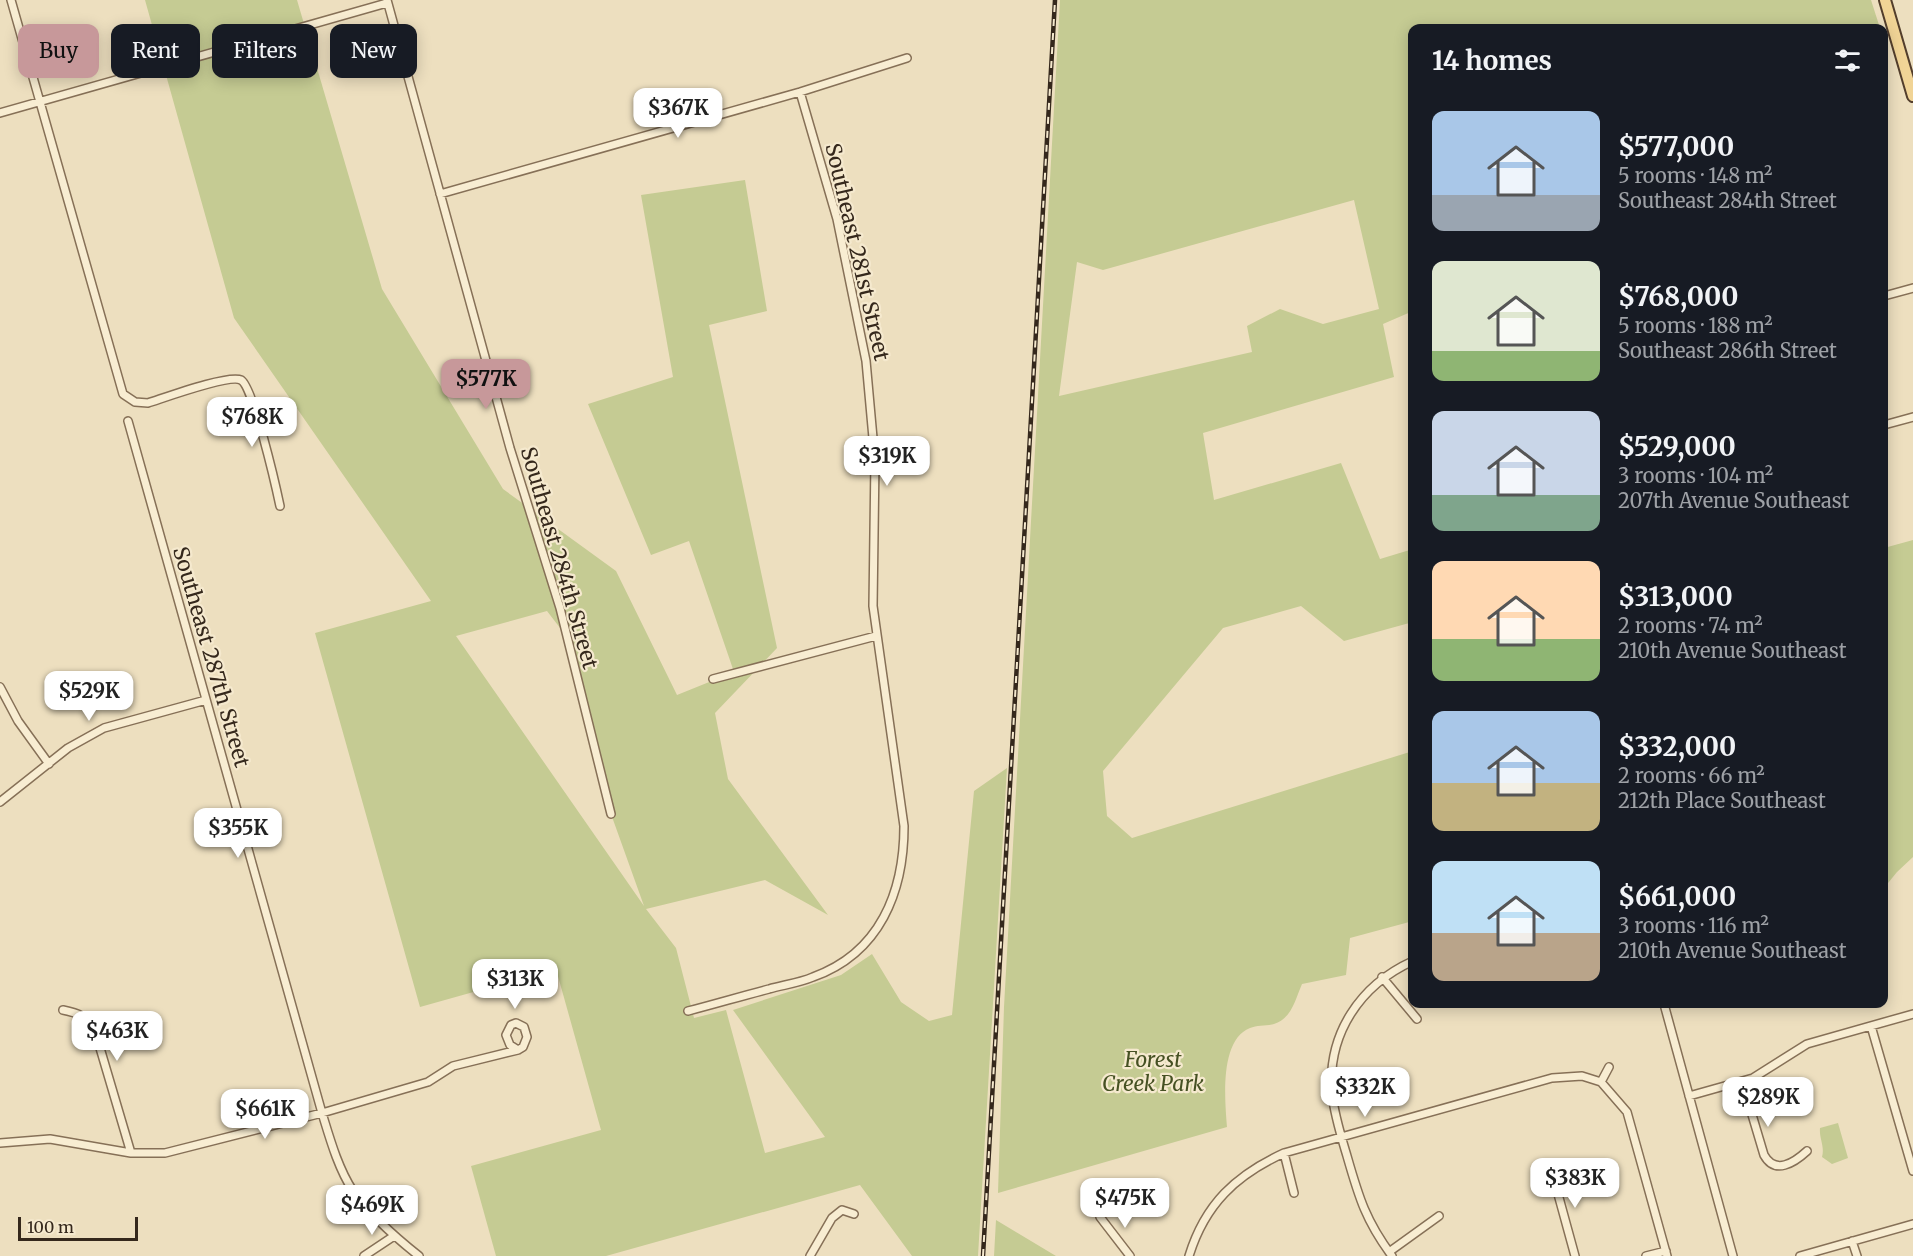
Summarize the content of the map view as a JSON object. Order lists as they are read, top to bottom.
{
  "streets": {
    "street": ["Southeast 281st Street", "Southeast 284th Street", "Southeast 287th Street"]
  },
  "parks": ["Forest Creek Park"],
  "scale_bar": "100 m",
  "page": {
    "chip": [
      "Buy",
      "Rent",
      "Filters",
      "New"
    ],
    "heading": "14 homes",
    "price": [
      "$367K",
      "$577K",
      "$768K",
      "$319K",
      "$529K",
      "$355K",
      "$313K",
      "$463K",
      "$332K",
      "$289K",
      "$661K",
      "$383K",
      "$475K",
      "$469K"
    ],
    "list": [
      {
        "name": "$577,000",
        "note": "5 rooms · 148 m² · Southeast 284th Street"
      },
      {
        "name": "$768,000",
        "note": "5 rooms · 188 m² · Southeast 286th Street"
      },
      {
        "name": "$529,000",
        "note": "3 rooms · 104 m² · 207th Avenue Southeast"
      },
      {
        "name": "$313,000",
        "note": "2 rooms · 74 m² · 210th Avenue Southeast"
      },
      {
        "name": "$332,000",
        "note": "2 rooms · 66 m² · 212th Place Southeast"
      },
      {
        "name": "$661,000",
        "note": "3 rooms · 116 m² · 210th Avenue Southeast"
      }
    ],
    "scale": "100 m"
  }
}
